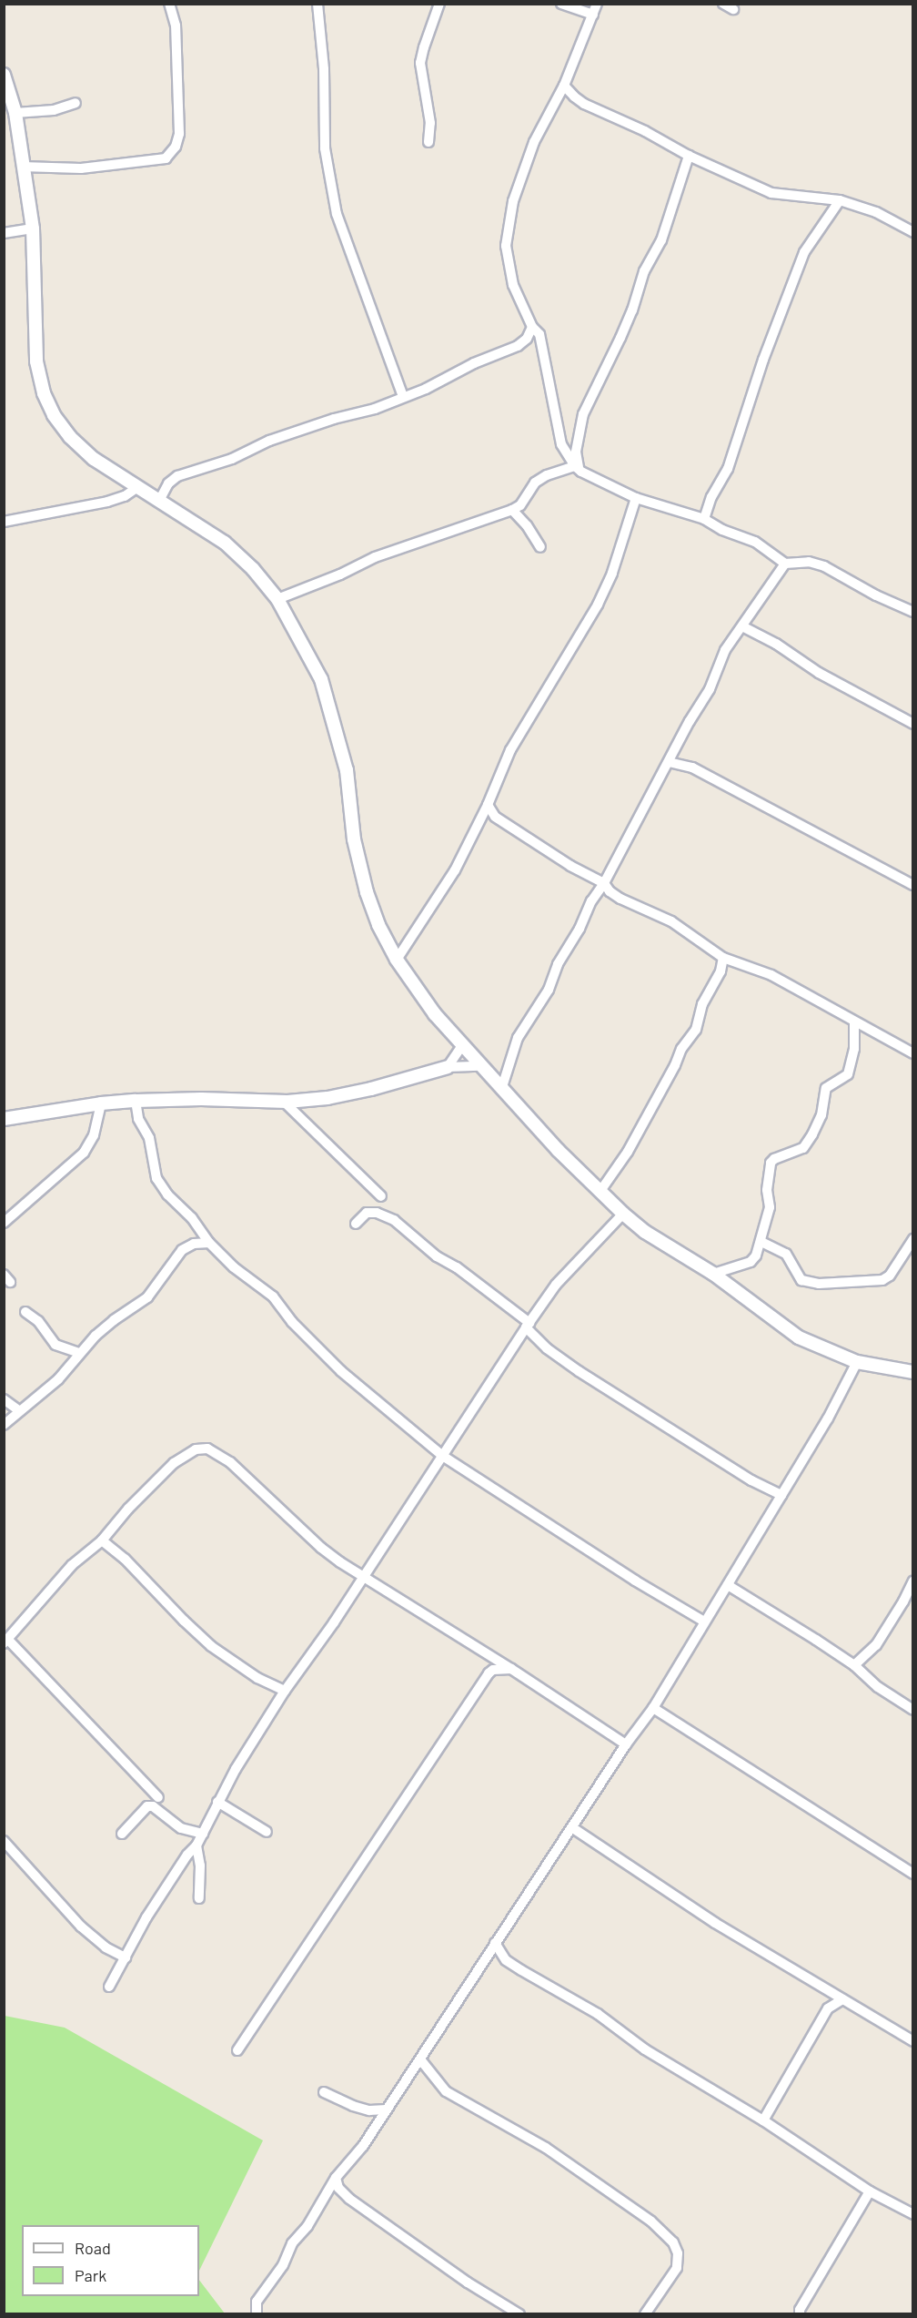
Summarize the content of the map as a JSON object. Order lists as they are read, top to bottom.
{
  "legend": ["Road", "Park"]
}
